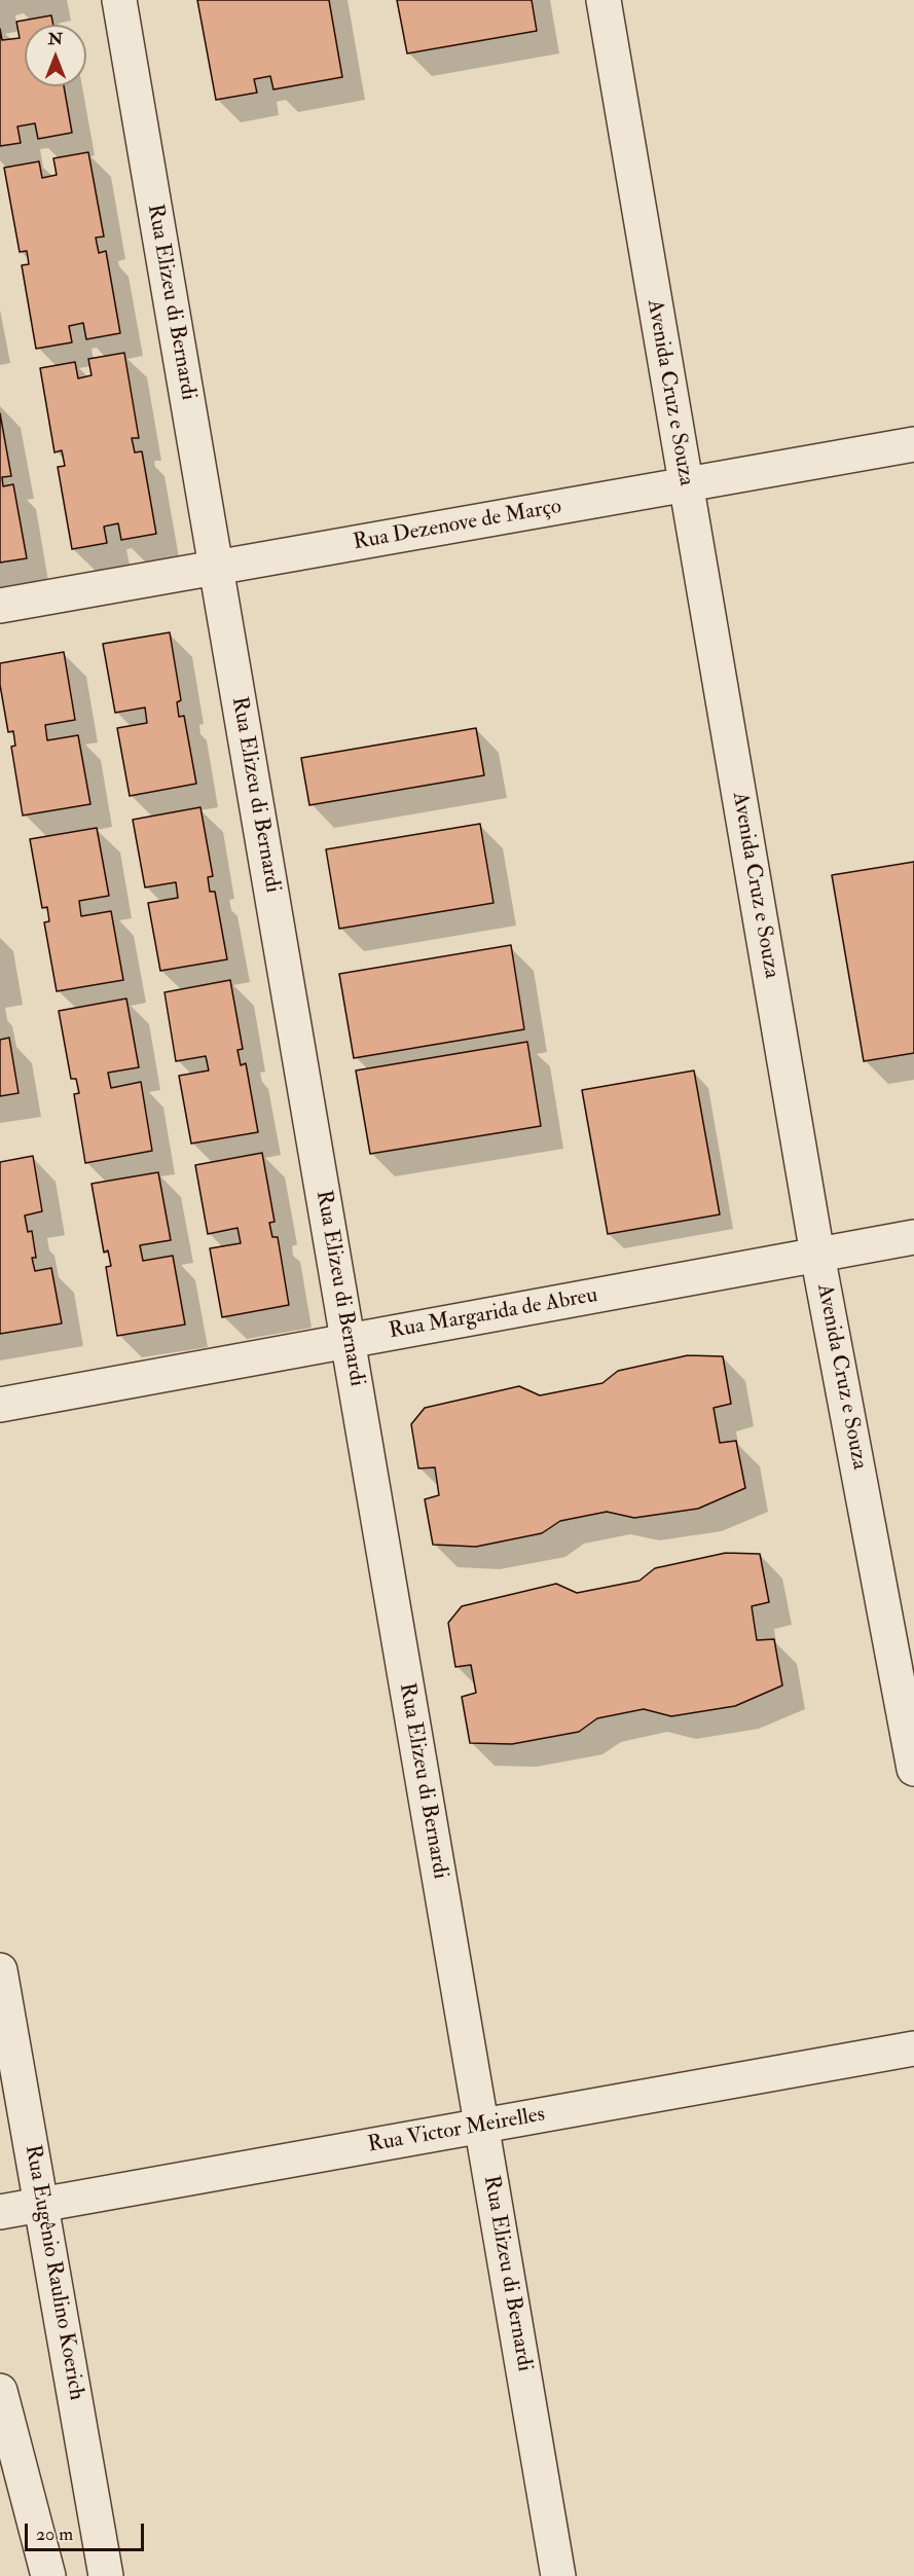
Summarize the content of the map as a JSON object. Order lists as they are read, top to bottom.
{
  "streets": {
    "street": [
      "Rua Elizeu di Bernardi",
      "Avenida Cruz e Souza",
      "Rua Dezenove de Março",
      "Rua Margarida de Abreu",
      "Rua Victor Meirelles",
      "Rua Eugênio Raulino Koerich"
    ]
  },
  "crossings": [
    ["Rua Elizeu di Bernardi", "Rua Dezenove de Março"],
    ["Rua Elizeu di Bernardi", "Rua Margarida de Abreu"],
    ["Rua Elizeu di Bernardi", "Rua Victor Meirelles"],
    ["Avenida Cruz e Souza", "Rua Dezenove de Março"],
    ["Avenida Cruz e Souza", "Rua Margarida de Abreu"],
    ["Rua Victor Meirelles", "Rua Eugênio Raulino Koerich"]
  ],
  "scale_bar": "20 m",
  "north": "top"
}
